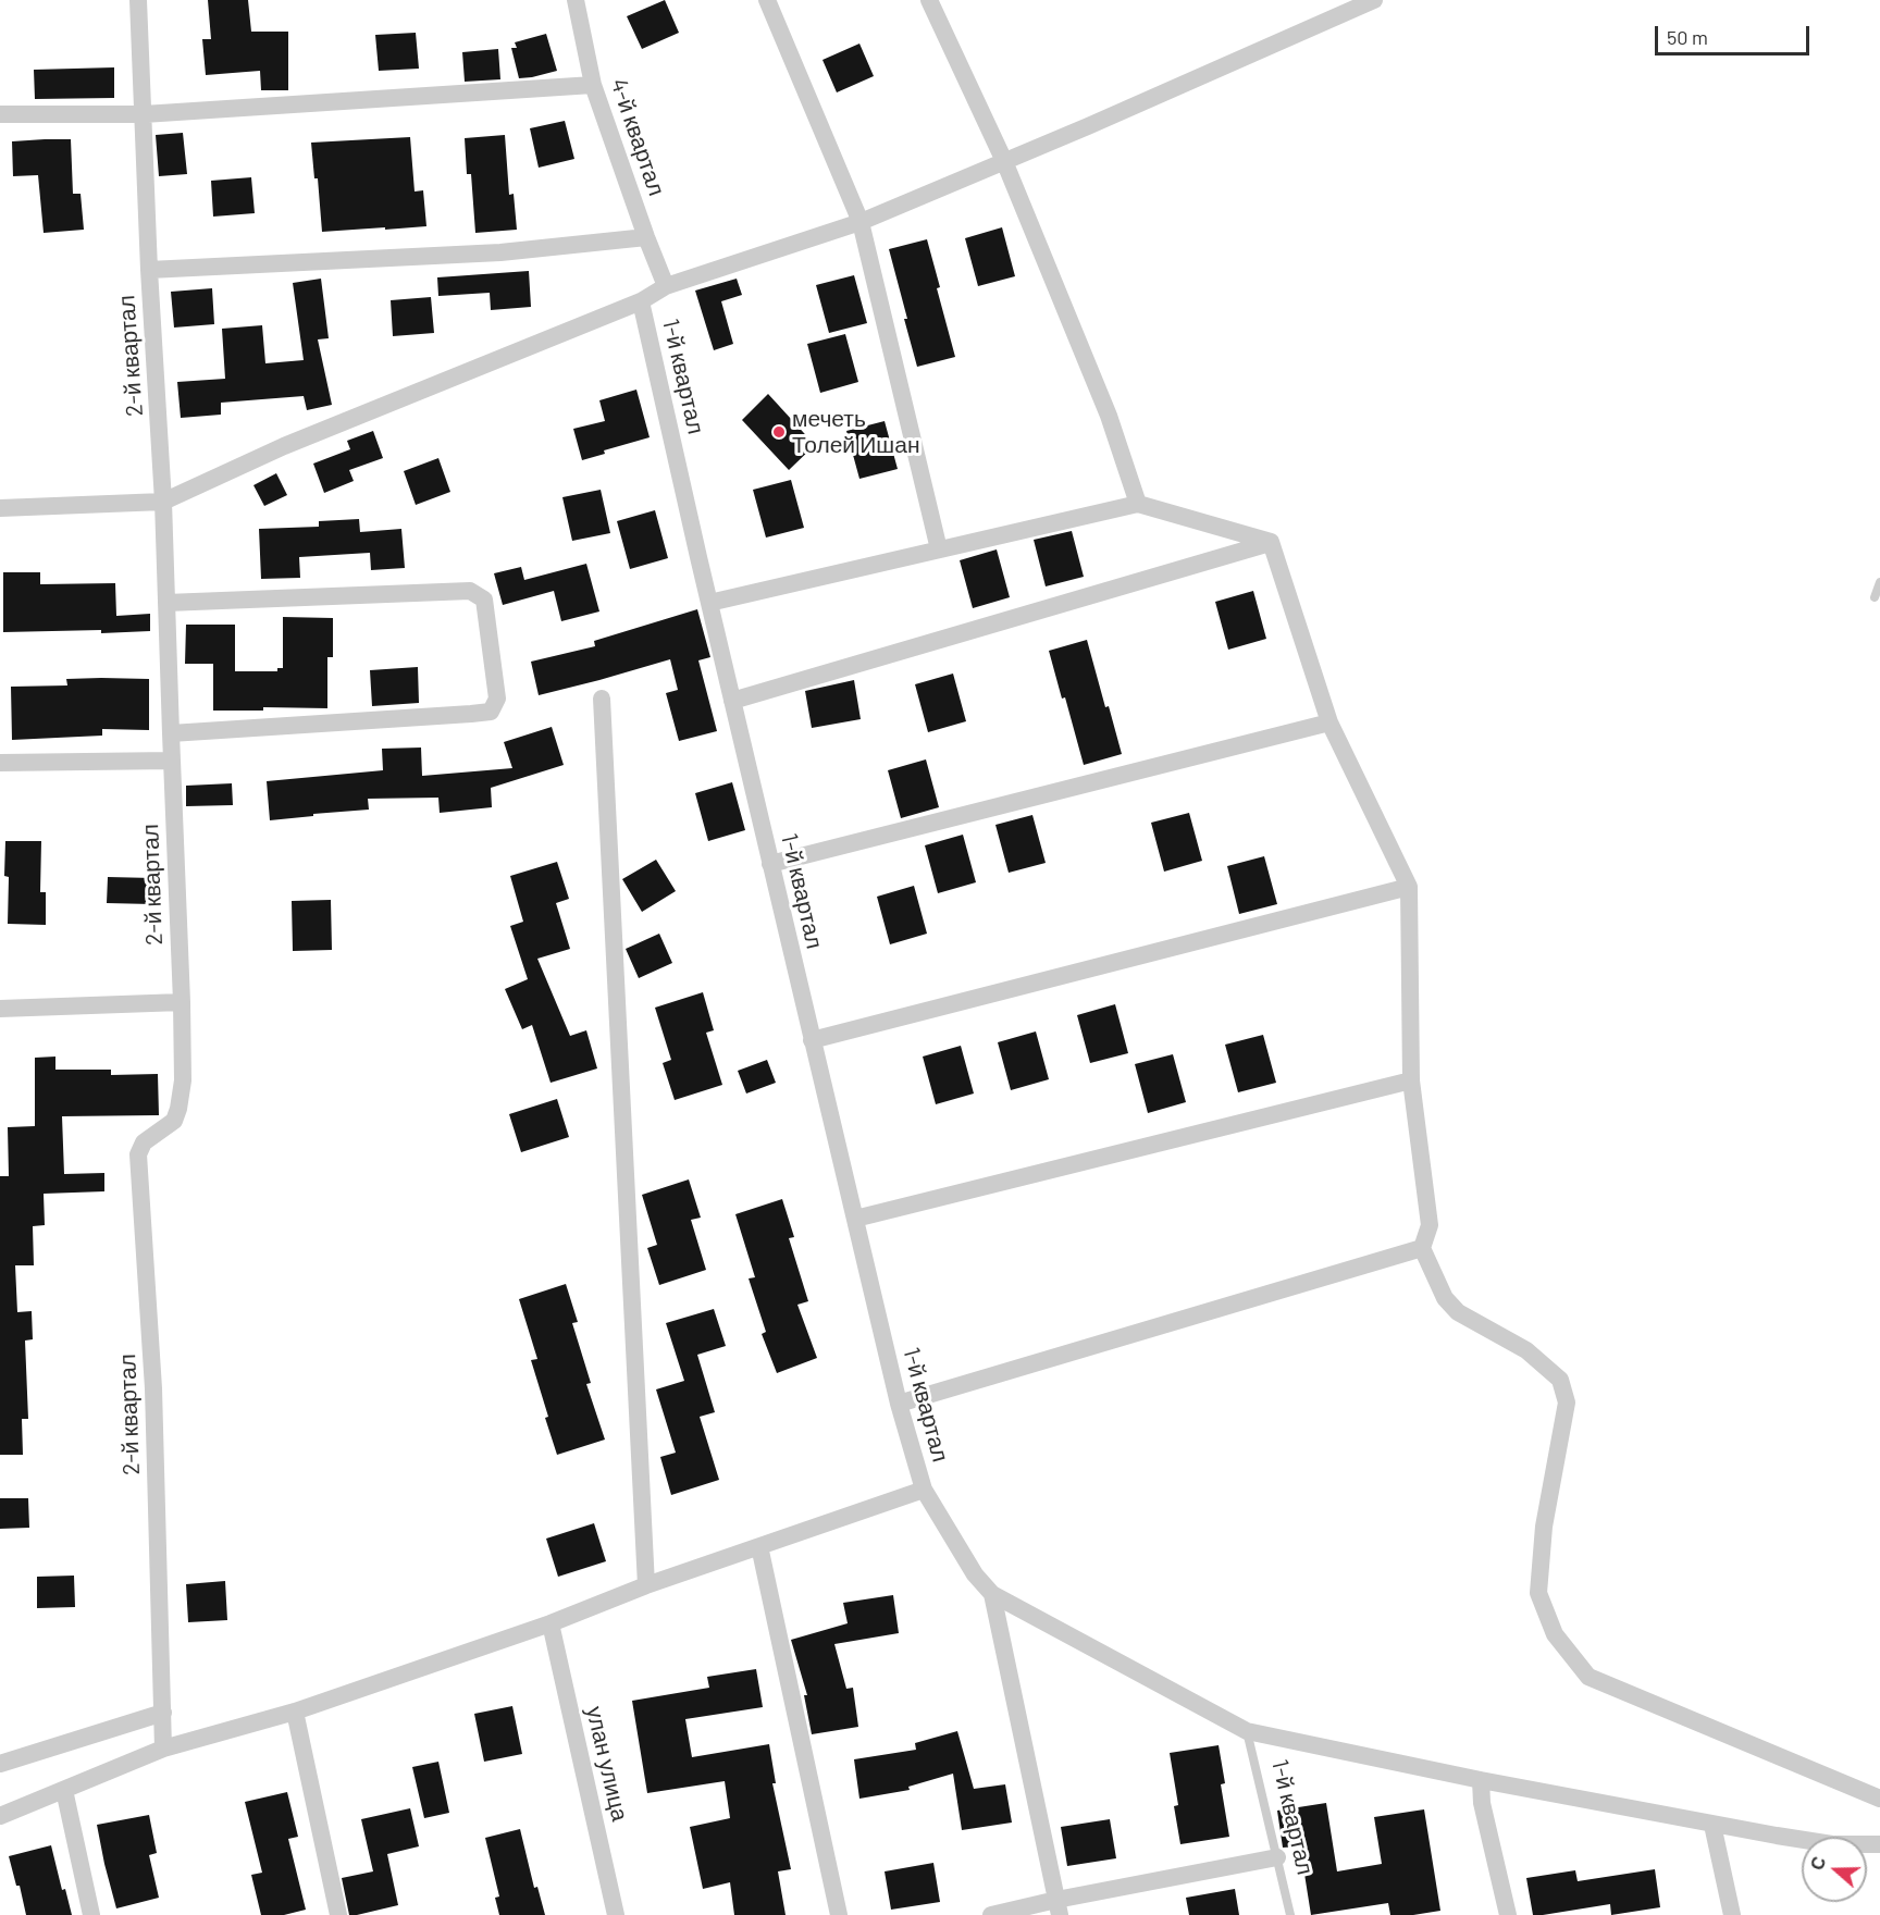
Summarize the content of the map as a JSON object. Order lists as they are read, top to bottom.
{
  "streets": {
    "street": [
      "4-й квартал",
      "2-й квартал",
      "1-й квартал",
      "улан улица"
    ]
  },
  "places": ["мечеть Толей Ишан"],
  "scale_bar": "50 m",
  "north": "left"
}
